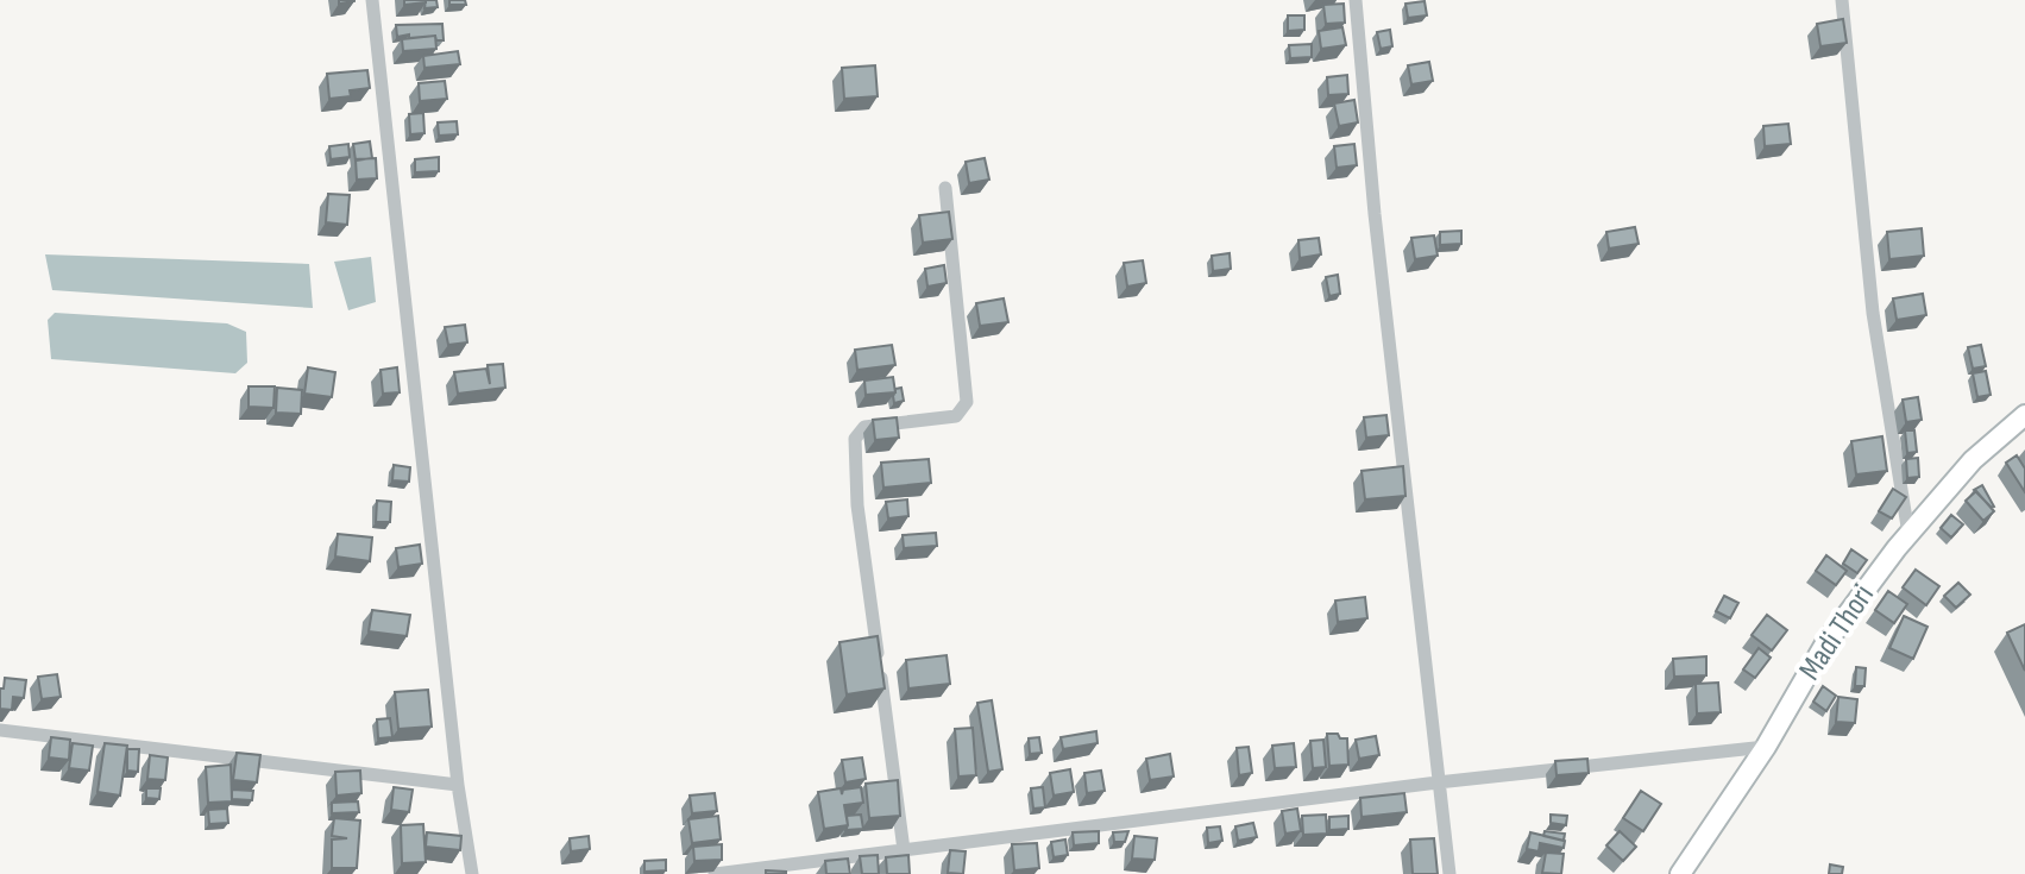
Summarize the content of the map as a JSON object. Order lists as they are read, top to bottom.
{
  "streets": {
    "main road": ["Madi Thori"]
  }
}
